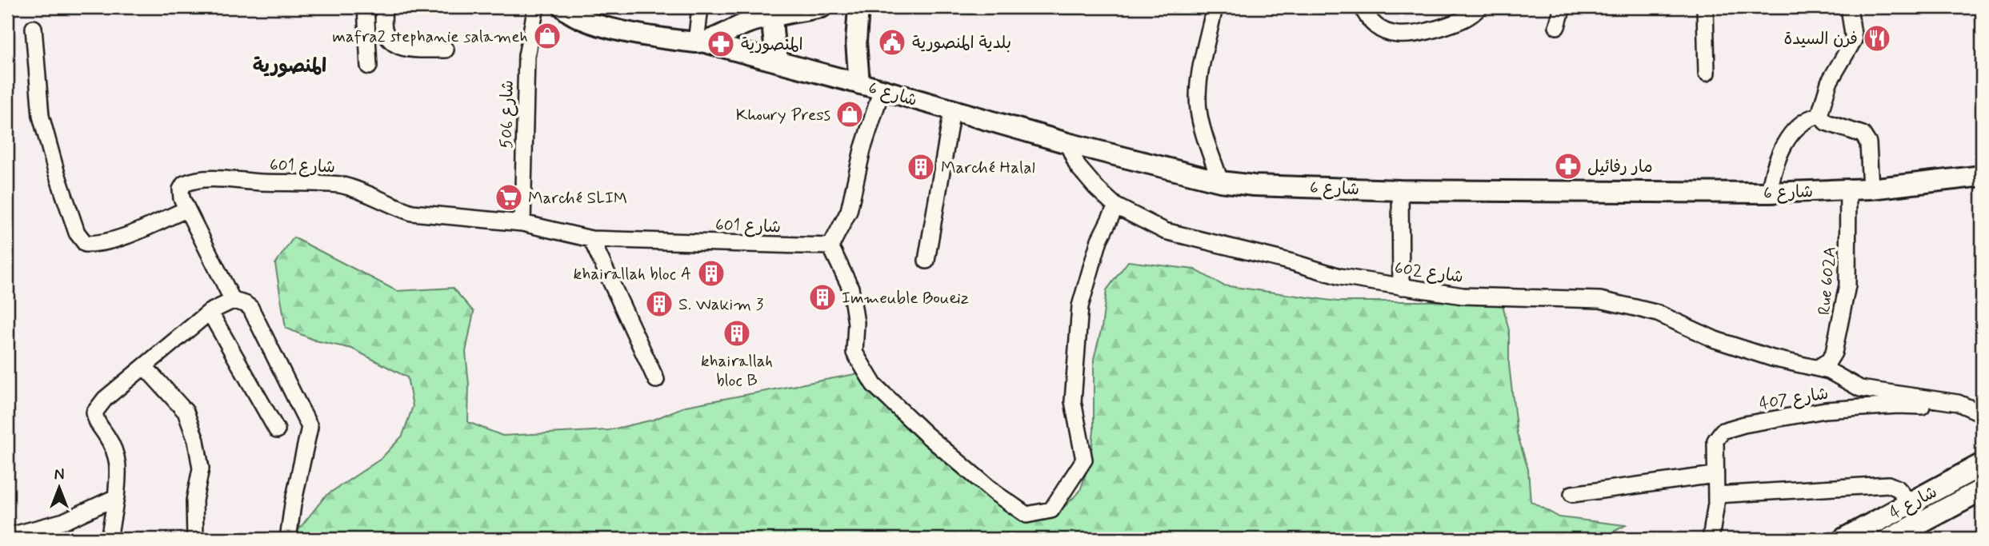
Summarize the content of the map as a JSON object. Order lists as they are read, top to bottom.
{
  "streets": {
    "main road": ["شارع 4"],
    "street": [
      "شارع 6",
      "شارع 506",
      "شارع 601",
      "شارع 602",
      "Rue 602A",
      "شارع 407"
    ]
  },
  "crossings": [
    ["شارع 6", "شارع 602"],
    ["شارع 6", "Rue 602A"],
    ["شارع 506", "شارع 601"],
    ["شارع 602", "Rue 602A"],
    ["شارع 602", "شارع 407"]
  ],
  "districts": ["المنصورية"],
  "places": {
    "shop": ["mafra2 stephanie salameh", "Khoury Press"],
    "restaurant": ["فرن السيدة"],
    "public building": ["بلدية المنصورية"],
    "pharmacy": ["المنصورية", "مار رفائيل"],
    "building": [
      "Marché Halal",
      "khairallah bloc A",
      "Immeuble Boueiz",
      "S. Wakim 3",
      "khairallah bloc B"
    ],
    "supermarket": ["Marché SLIM"]
  },
  "north": "top"
}
